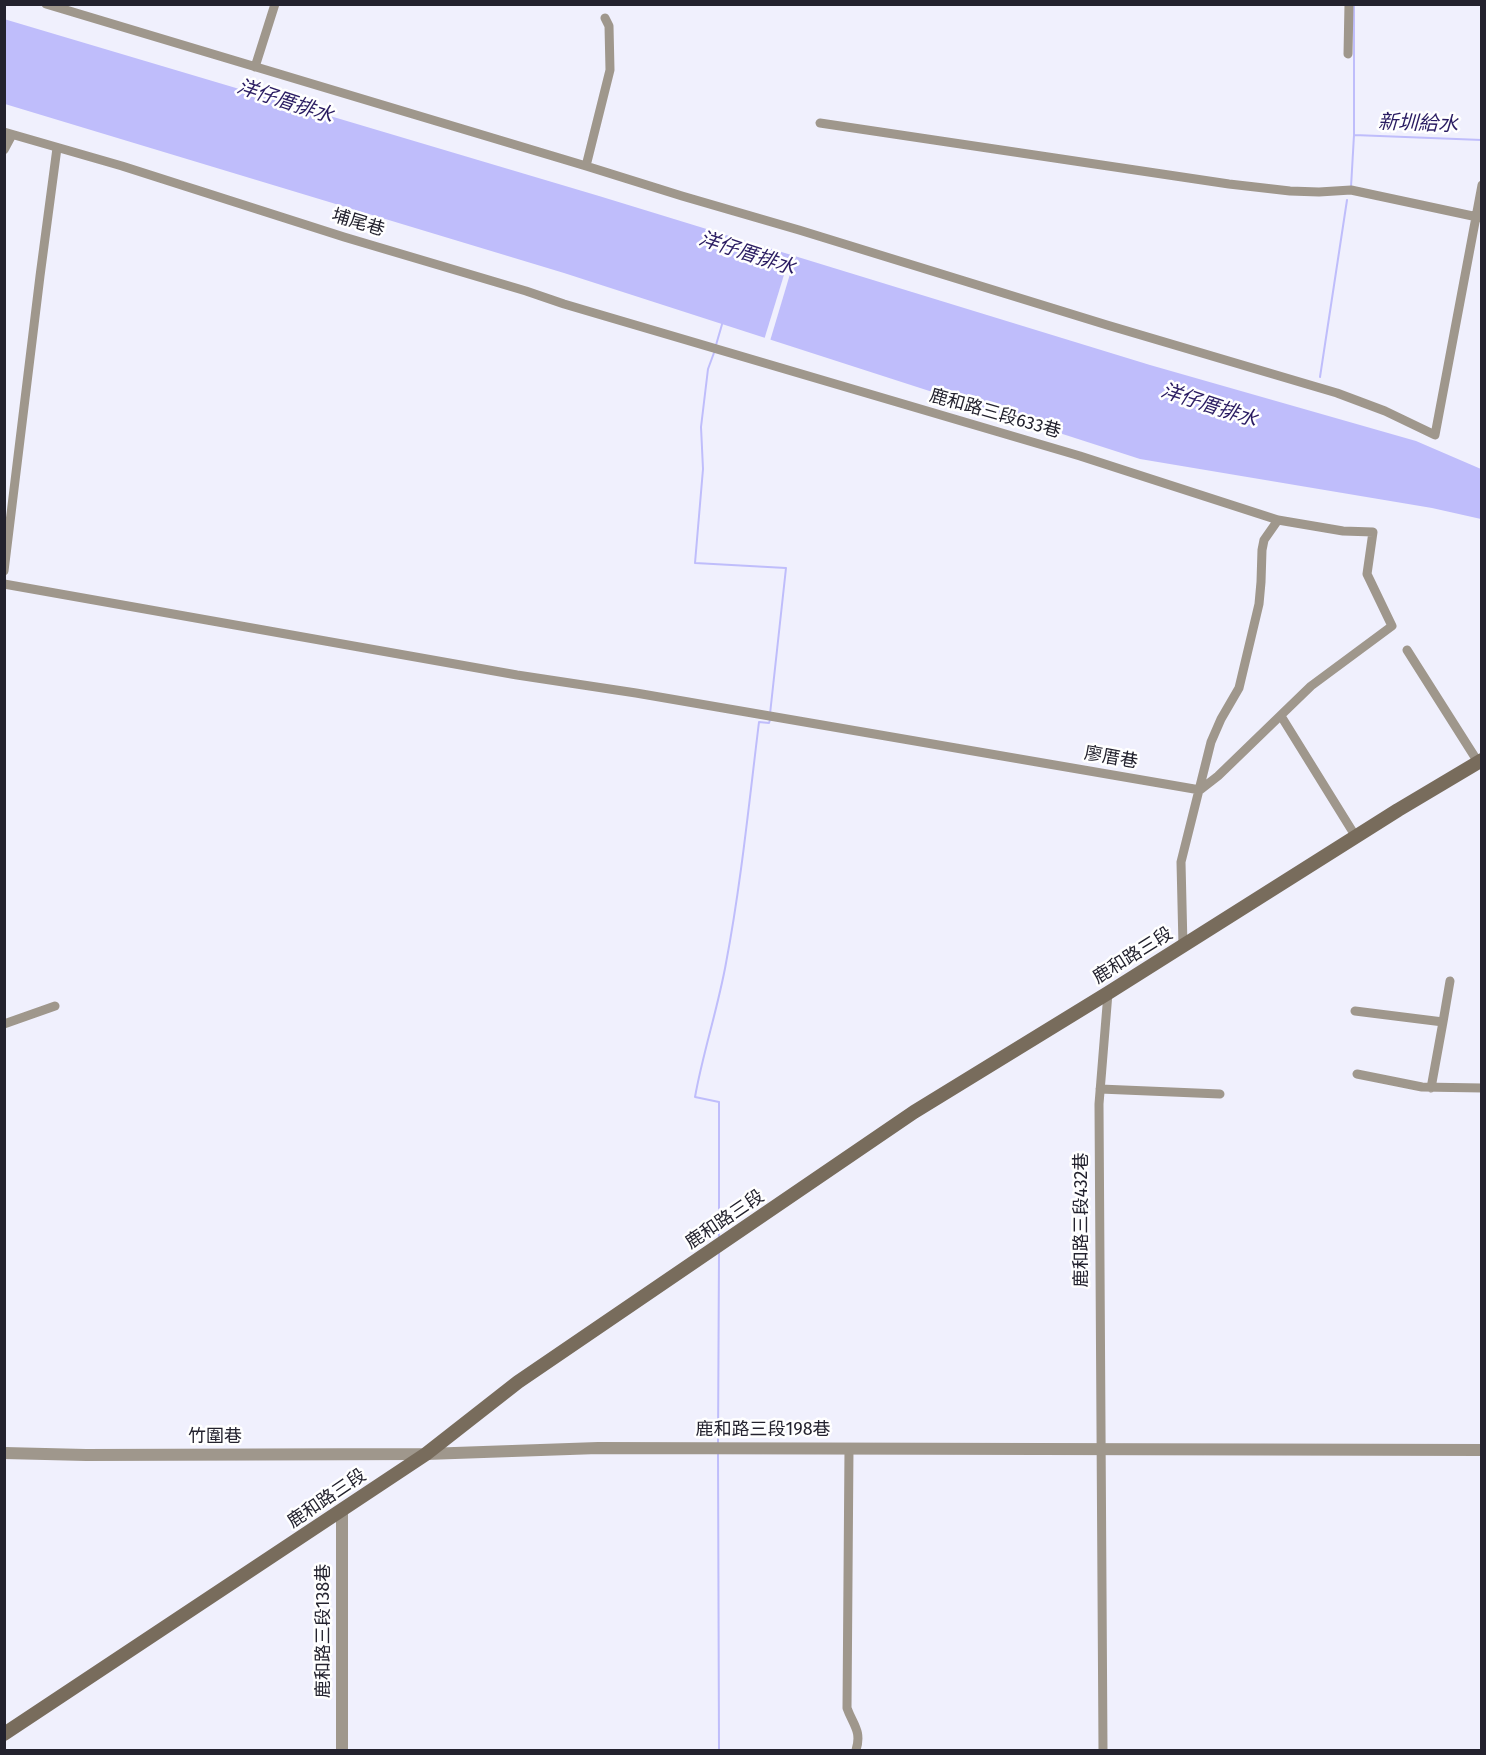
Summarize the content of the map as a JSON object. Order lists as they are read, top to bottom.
{
  "streets": {
    "main road": ["鹿和路三段"],
    "street": [
      "埔尾巷",
      "鹿和路三段633巷",
      "廖厝巷",
      "鹿和路三段432巷",
      "鹿和路三段198巷",
      "竹圍巷",
      "鹿和路三段138巷"
    ]
  },
  "crossings": [
    ["埔尾巷", "鹿和路三段633巷"],
    ["鹿和路三段", "鹿和路三段432巷"],
    ["鹿和路三段", "鹿和路三段198巷"],
    ["鹿和路三段", "竹圍巷"],
    ["鹿和路三段", "鹿和路三段138巷"],
    ["鹿和路三段432巷", "鹿和路三段198巷"],
    ["鹿和路三段198巷", "竹圍巷"]
  ],
  "water": ["洋仔厝排水", "新圳給水"]
}
